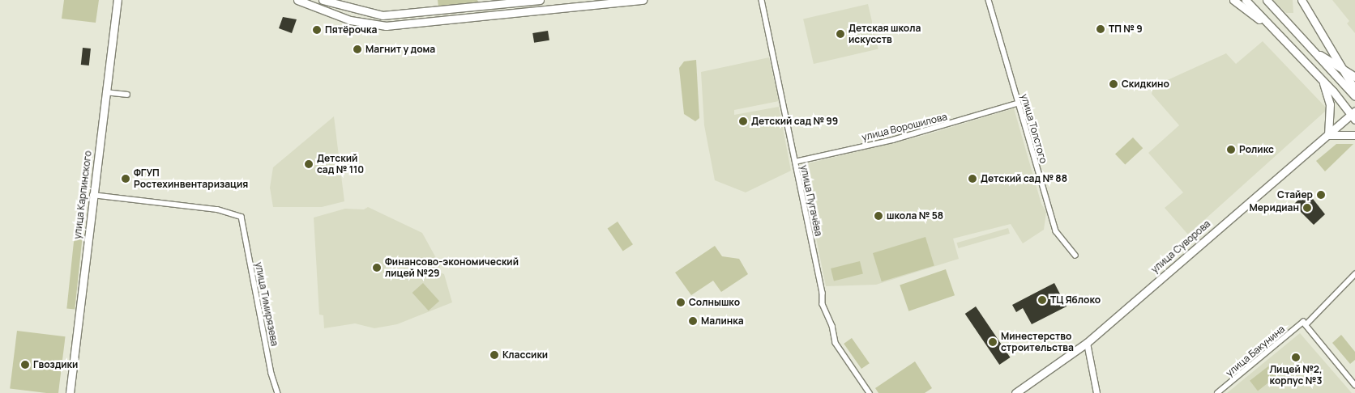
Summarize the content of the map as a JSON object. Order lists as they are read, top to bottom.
{
  "streets": {
    "main road": ["улица Карпинского", "улица Суворова"],
    "street": [
      "улица Ворошилова",
      "улица Толстого",
      "улица Пугачёва",
      "улица Тимирязева",
      "улица Бакунина"
    ]
  },
  "crossings": [
    ["улица Ворошилова", "улица Толстого"],
    ["улица Ворошилова", "улица Пугачёва"],
    ["улица Карпинского", "улица Тимирязева"]
  ],
  "places": [
    "ТП № 9",
    "Пятёрочка",
    "Детская школа искусств",
    "Магнит у дома",
    "Скидкино",
    "Детский сад № 99",
    "Роликс",
    "Детский сад № 110",
    "ФГУП Ростехинвентаризация",
    "Детский сад № 88",
    "Стайер",
    "Меридиан",
    "школа № 58",
    "Финансово-экономический лицей №29",
    "ТЦ Яблоко",
    "Солнышко",
    "Малинка",
    "Минестерство строительства",
    "Классики",
    "Лицей №2, корпус №3",
    "Гвоздики"
  ]
}
